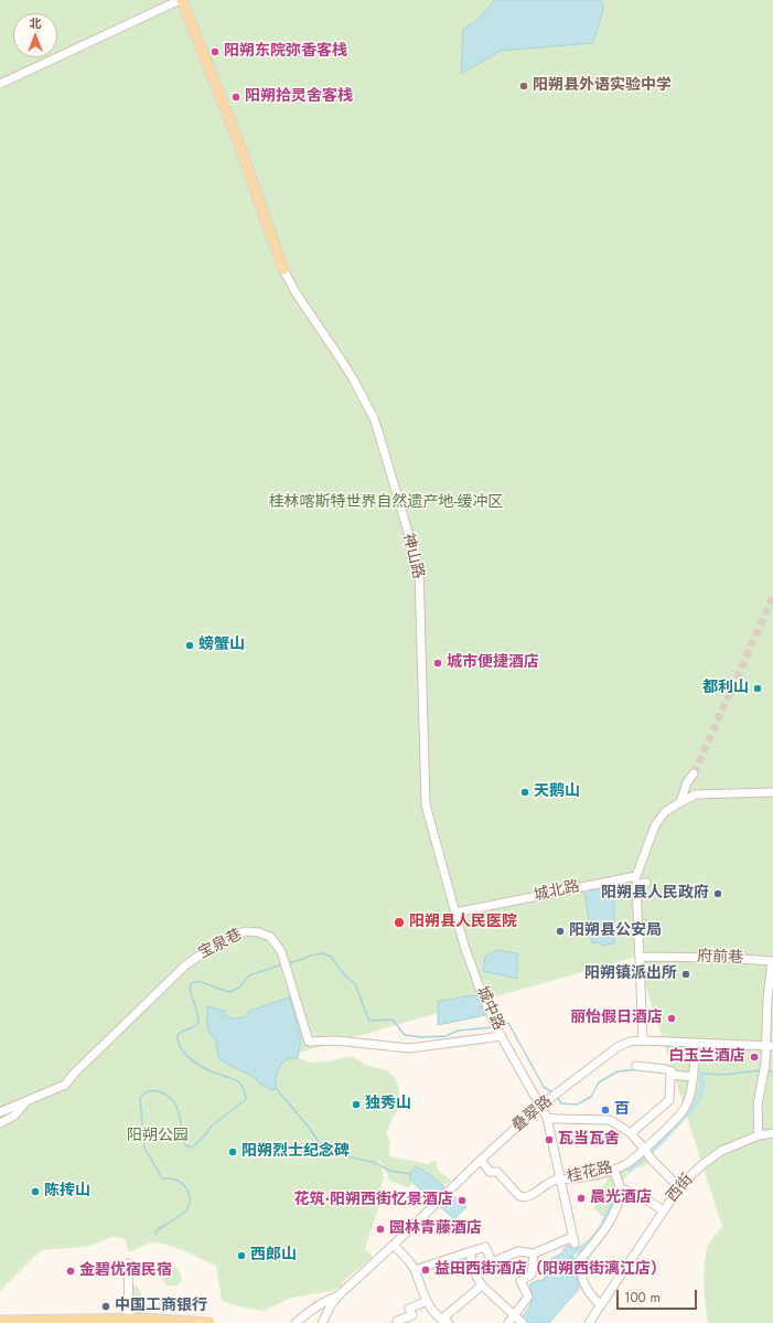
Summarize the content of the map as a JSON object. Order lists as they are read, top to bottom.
{
  "streets": {
    "street": [
      "神山路",
      "城北路",
      "宝泉巷",
      "府前巷",
      "城中路",
      "叠翠路",
      "桂花路",
      "西街"
    ]
  },
  "crossings": [
    ["神山路", "城中路"],
    ["城北路", "城中路"],
    ["宝泉巷", "城中路"],
    ["城中路", "叠翠路"],
    ["城中路", "桂花路"],
    ["叠翠路", "桂花路"],
    ["桂花路", "西街"]
  ],
  "parks": ["桂林喀斯特世界自然遗产地-缓冲区", "阳朔公园"],
  "places": [
    "阳朔东院弥香客栈",
    "阳朔县外语实验中学",
    "阳朔拾灵舍客栈",
    "螃蟹山",
    "城市便捷酒店",
    "都利山",
    "天鹅山",
    "阳朔县人民政府",
    "阳朔县人民医院",
    "阳朔县公安局",
    "阳朔镇派出所",
    "丽怡假日酒店",
    "白玉兰酒店",
    "独秀山",
    "百",
    "瓦当瓦舍",
    "阳朔烈士纪念碑",
    "陈抟山",
    "晨光酒店",
    "花筑·阳朔西街忆景酒店",
    "园林青藤酒店",
    "西郎山",
    "益田西街酒店（阳朔西街漓江店）",
    "金碧优宿民宿",
    "中国工商银行"
  ],
  "scale_bar": "100 m",
  "north": "top"
}
